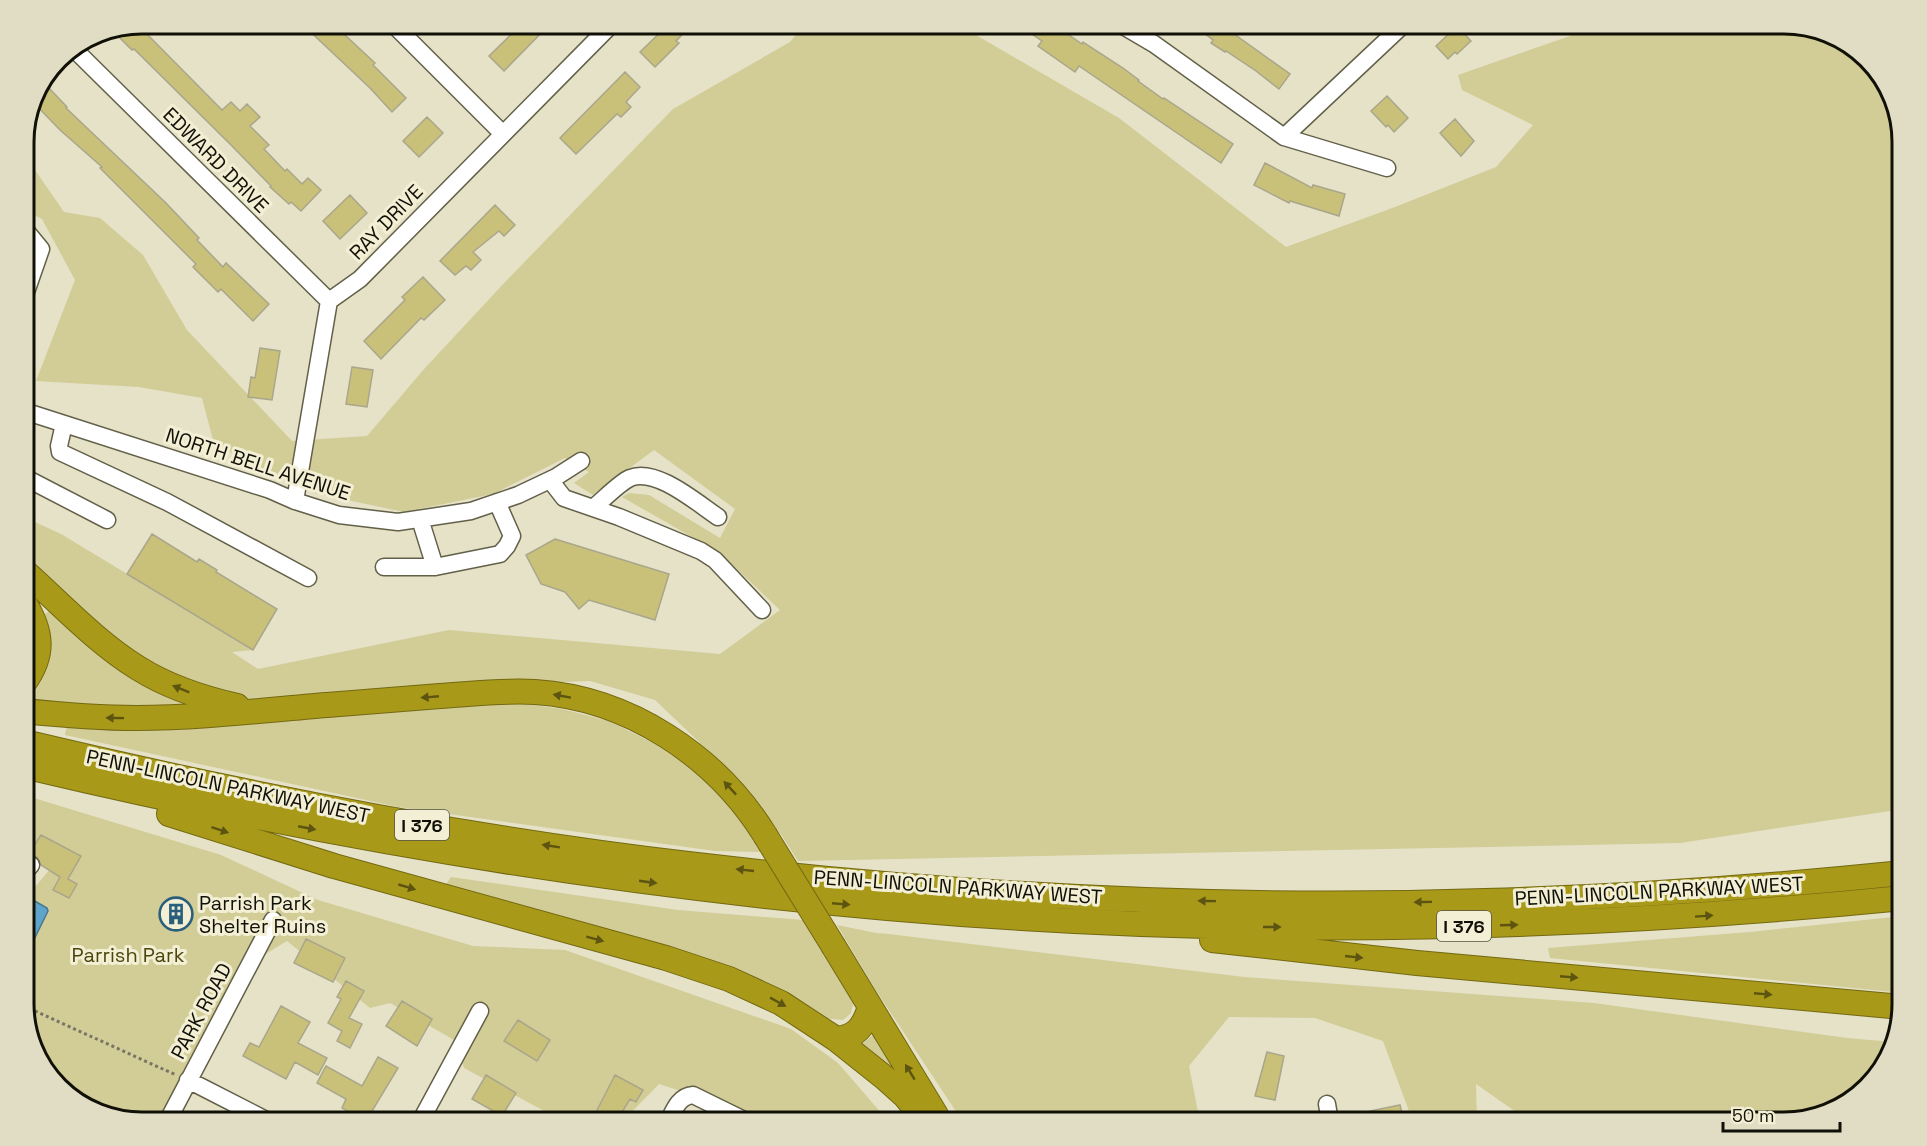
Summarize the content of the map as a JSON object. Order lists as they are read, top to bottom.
{
  "streets": {
    "highway": ["PENN-LINCOLN PARKWAY WEST", "I 376"],
    "street": [
      "EDWARD DRIVE",
      "RAY DRIVE",
      "NORTH BELL AVENUE",
      "PARK ROAD"
    ]
  },
  "crossings": [
    ["EDWARD DRIVE", "RAY DRIVE"]
  ],
  "parks": ["Parrish Park"],
  "places": {
    "building": ["Parrish Park Shelter Ruins"]
  },
  "scale_bar": "50 m"
}
